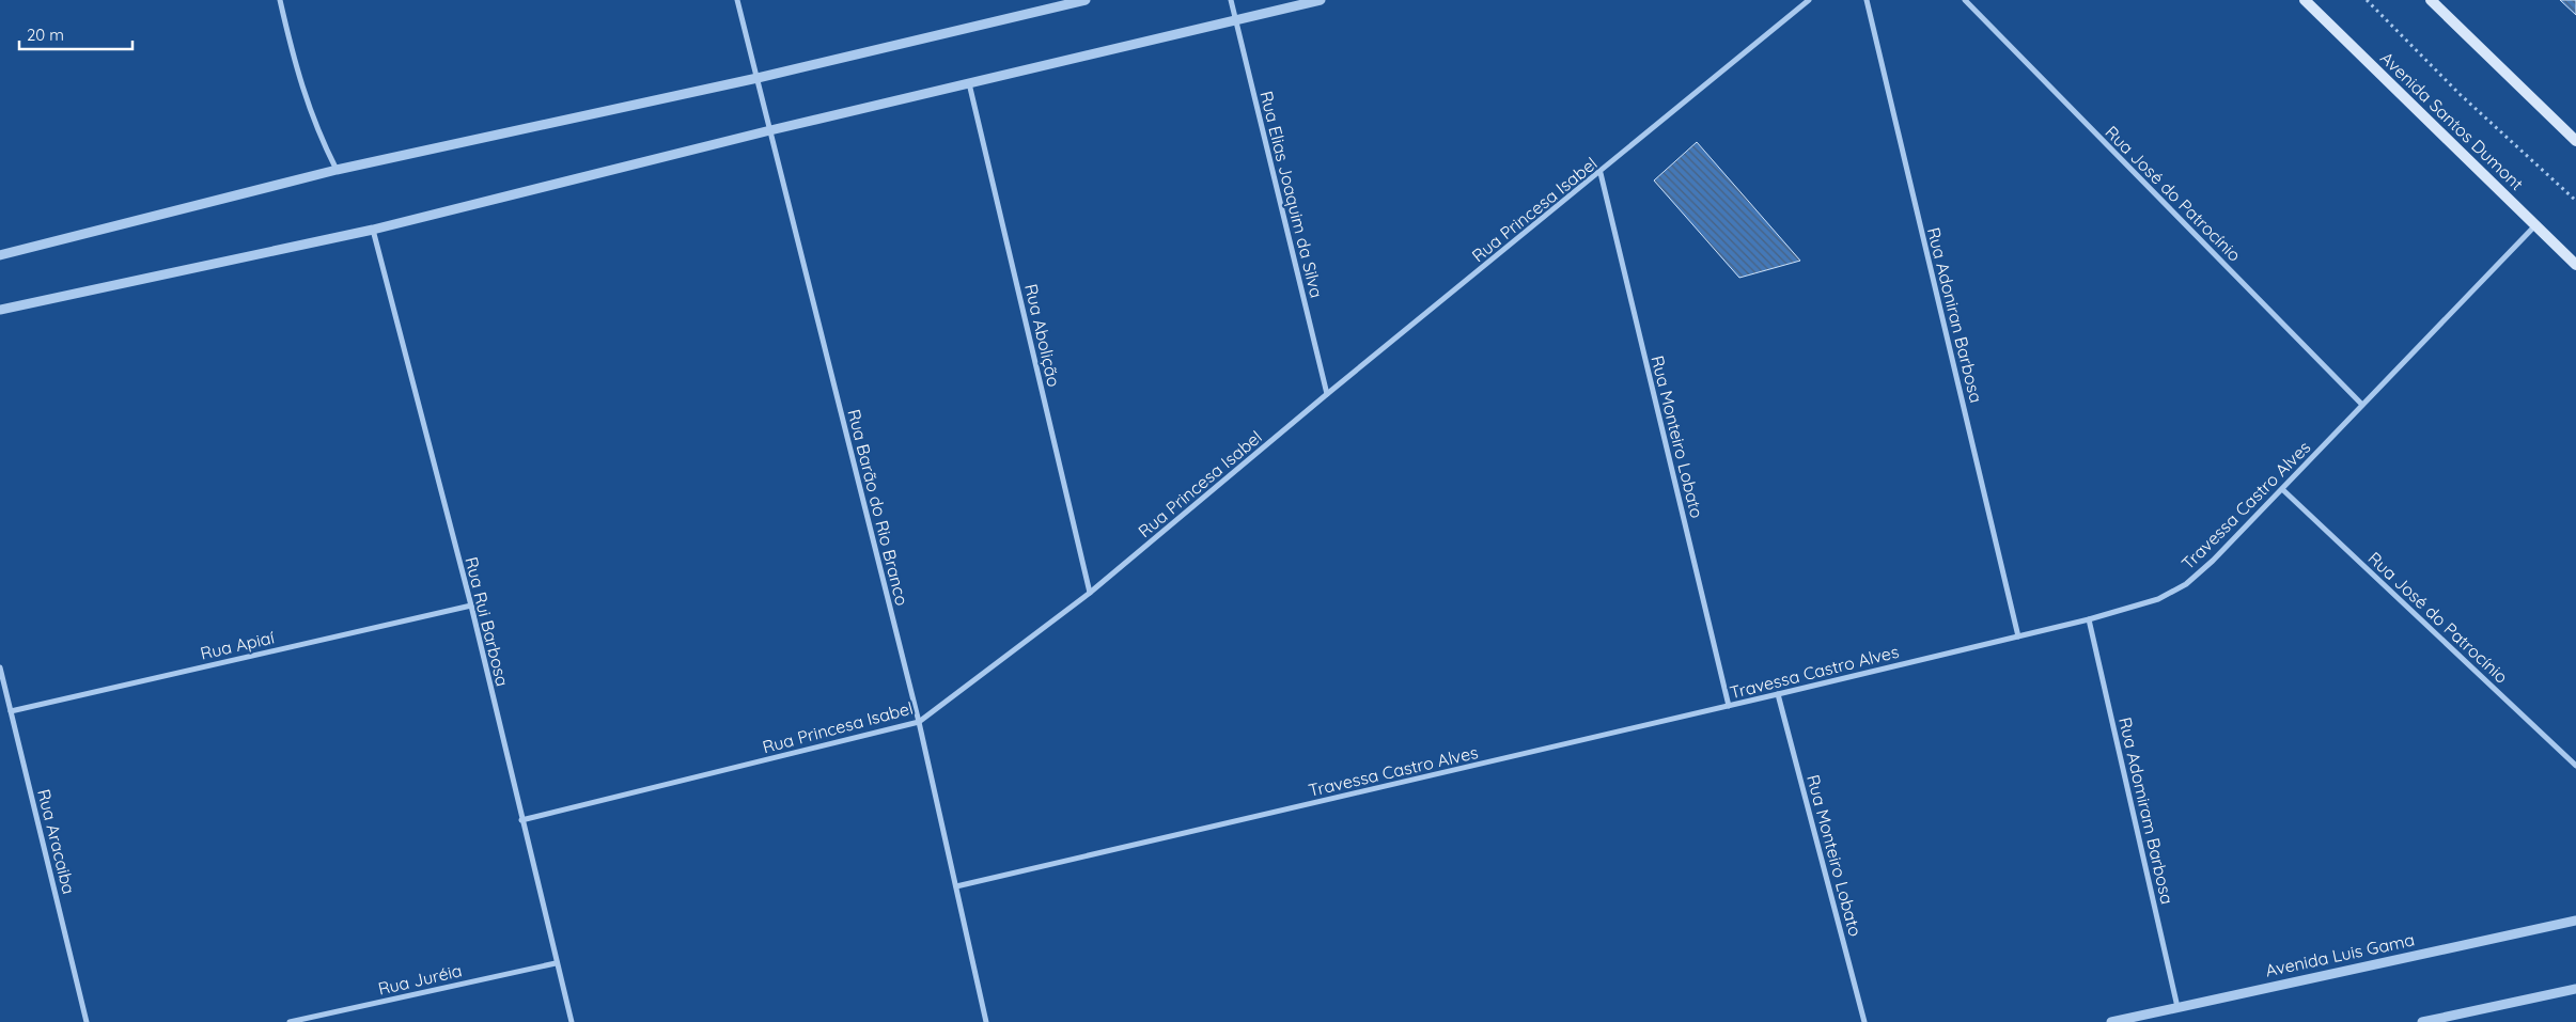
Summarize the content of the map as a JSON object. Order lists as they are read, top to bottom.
{
  "streets": {
    "main road": ["Avenida Santos Dumont"],
    "street": [
      "Rua José do Patrocínio",
      "Rua Elias Joaquim da Silva",
      "Rua Princesa Isabel",
      "Rua Adoniran Barbosa",
      "Rua Abolição",
      "Rua Monteiro Lobato",
      "Travessa Castro Alves",
      "Rua Barão do Rio Branco",
      "Rua Rui Barbosa",
      "Rua Apiaí",
      "Rua Adomiram Barbosa",
      "Rua Aracaiba",
      "Avenida Luis Gama",
      "Rua Juréia"
    ]
  },
  "crossings": [
    ["Avenida Santos Dumont", "Travessa Castro Alves"],
    ["Rua José do Patrocínio", "Travessa Castro Alves"],
    ["Rua Elias Joaquim da Silva", "Rua Princesa Isabel"],
    ["Rua Princesa Isabel", "Rua Abolição"],
    ["Rua Princesa Isabel", "Rua Monteiro Lobato"],
    ["Rua Princesa Isabel", "Rua Barão do Rio Branco"],
    ["Rua Princesa Isabel", "Rua Rui Barbosa"],
    ["Rua Adoniran Barbosa", "Travessa Castro Alves"],
    ["Rua Monteiro Lobato", "Travessa Castro Alves"],
    ["Travessa Castro Alves", "Rua Barão do Rio Branco"],
    ["Travessa Castro Alves", "Rua Adomiram Barbosa"],
    ["Rua Rui Barbosa", "Rua Apiaí"],
    ["Rua Rui Barbosa", "Rua Juréia"],
    ["Rua Apiaí", "Rua Aracaiba"],
    ["Rua Adomiram Barbosa", "Avenida Luis Gama"]
  ],
  "scale_bar": "20 m"
}
